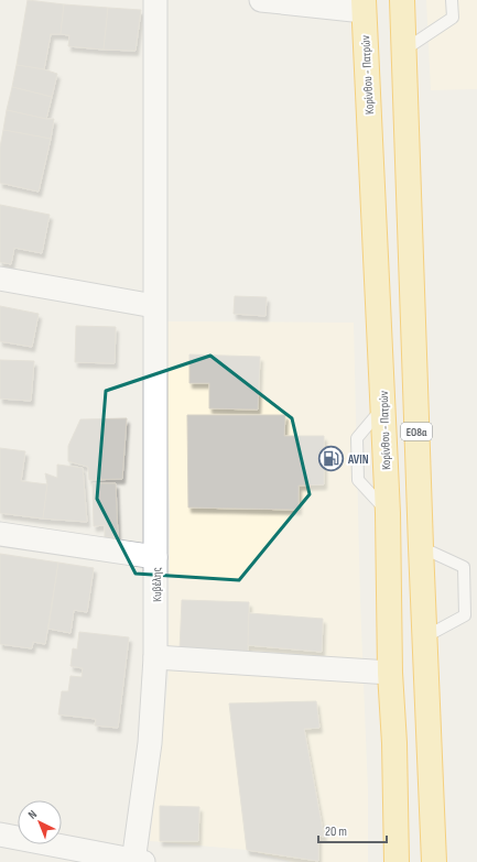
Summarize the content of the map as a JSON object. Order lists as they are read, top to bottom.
{
  "streets": {
    "highway": ["Κορίνθου - Πατρών", "ΕΟ8α"],
    "street": ["Κυβέλης"]
  },
  "places": {
    "fuel station": ["AVIN"]
  },
  "scale_bar": "20 m",
  "north": "top left"
}
